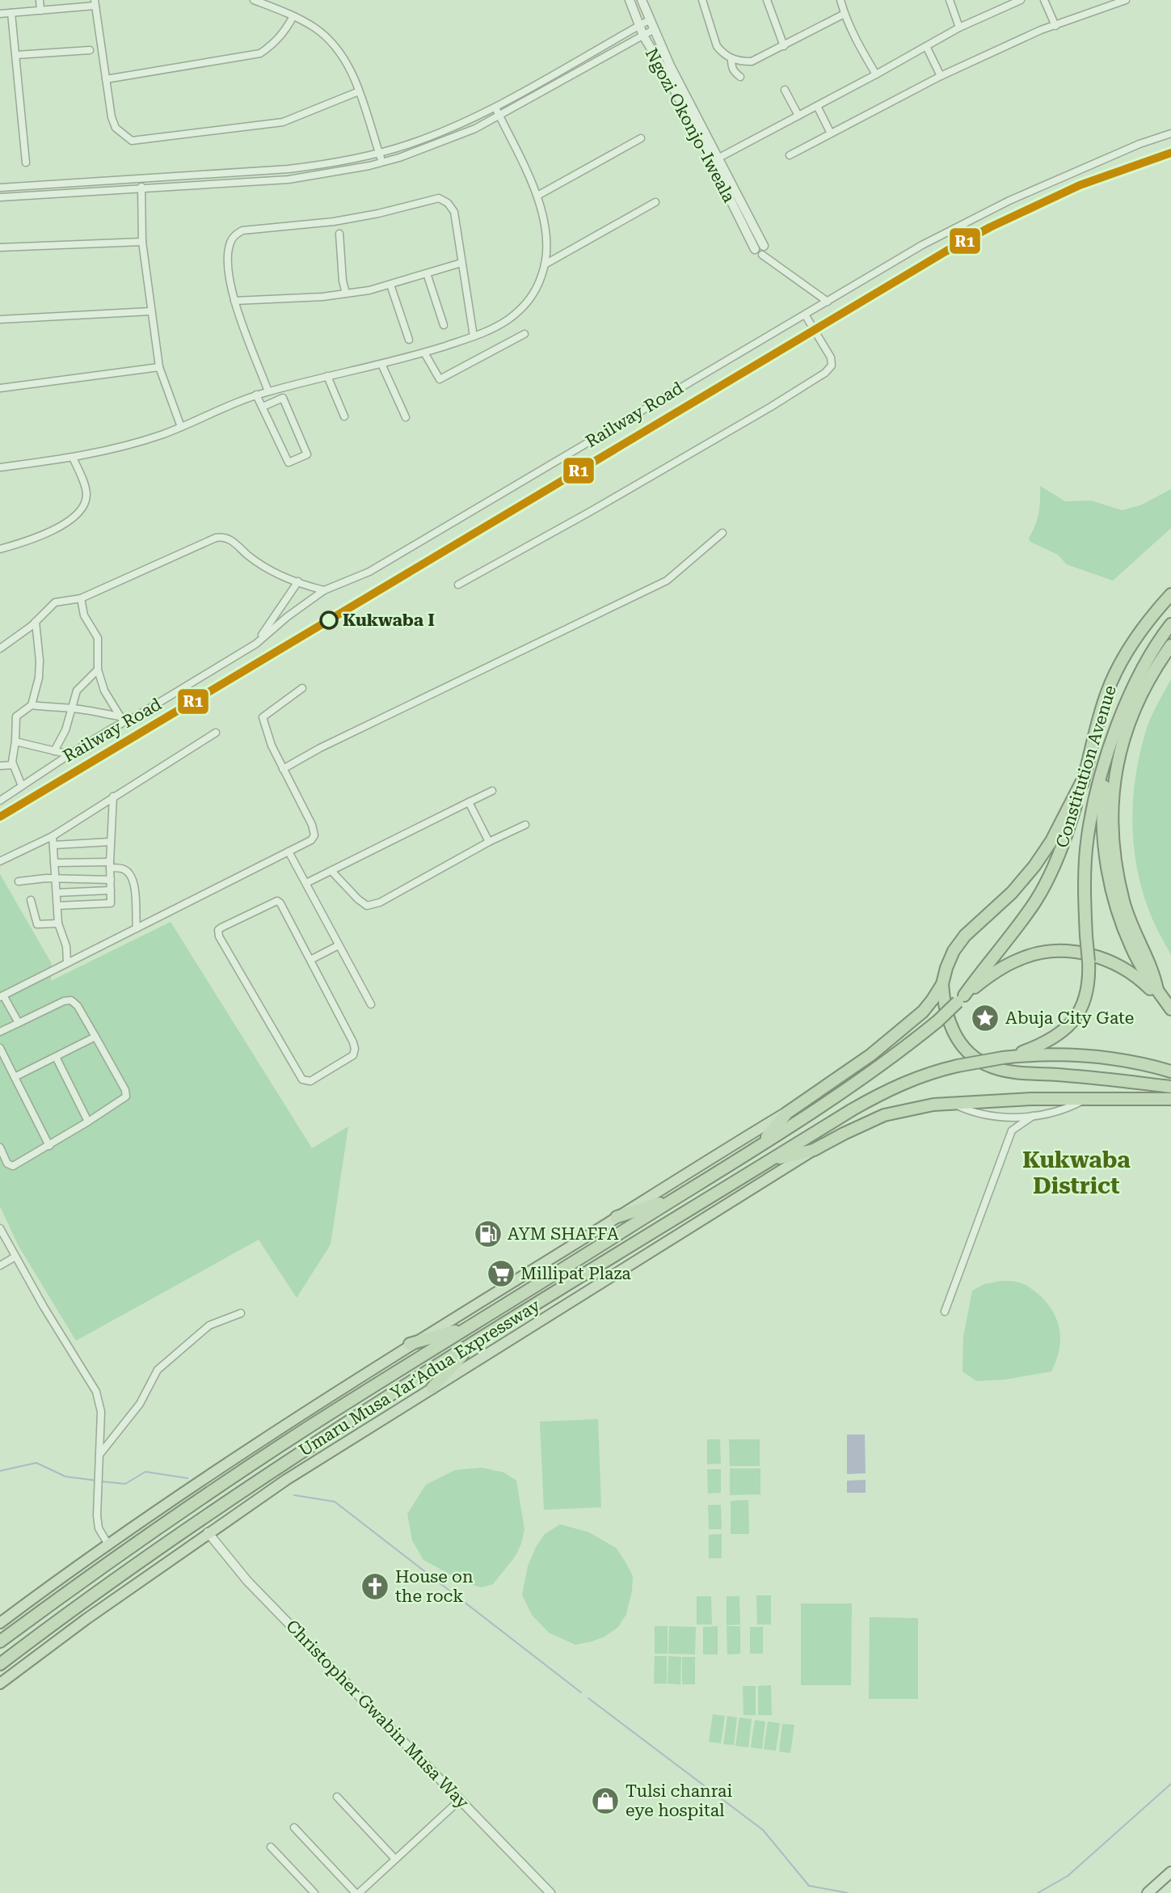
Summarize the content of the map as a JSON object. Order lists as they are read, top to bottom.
{
  "streets": {
    "highway": ["Constitution Avenue", "Umaru Musa Yar'Adua Expressway"],
    "street": ["Ngozi Okonjo-Iweala", "Railway Road", "Christopher Gwabin Musa Way"]
  },
  "crossings": [
    ["Constitution Avenue", "Umaru Musa Yar'Adua Expressway"],
    ["Umaru Musa Yar'Adua Expressway", "Christopher Gwabin Musa Way"]
  ],
  "districts": ["Kukwaba District"],
  "places": {
    "other": ["Kukwaba I"],
    "place": ["Abuja City Gate"],
    "fuel station": ["AYM SHAFFA"],
    "supermarket": ["Millipat Plaza"],
    "church": ["House on the rock"],
    "shop": ["Tulsi chanrai eye hospital"]
  },
  "lines": ["transit line R1"]
}
